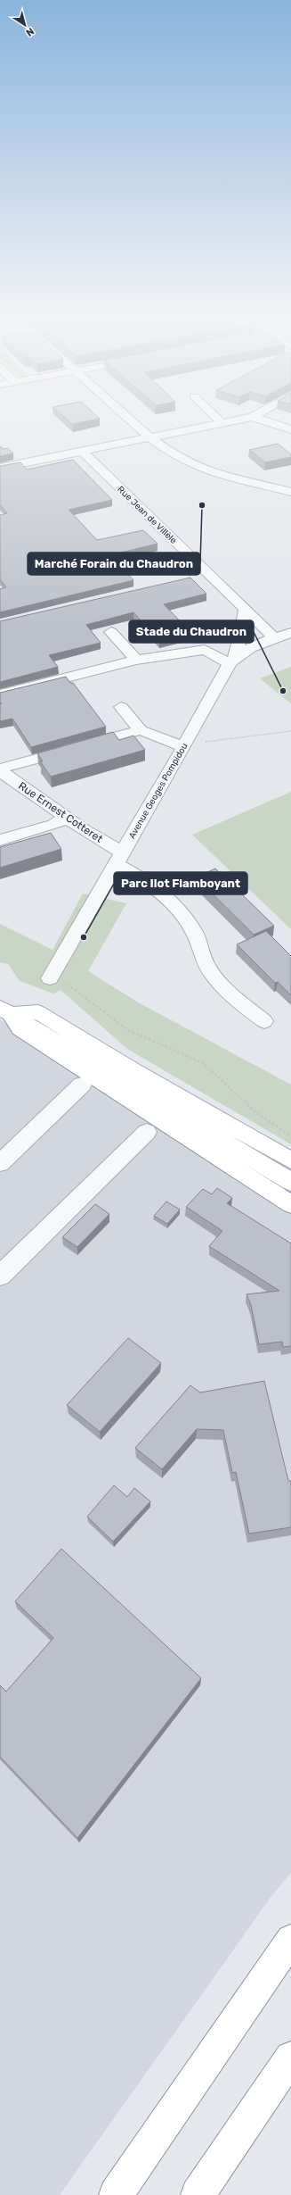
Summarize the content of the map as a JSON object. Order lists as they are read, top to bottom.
{
  "streets": {
    "street": ["Rue Jean de Villèle", "Avenue Geoges Pompidou", "Rue Ernest Cotteret"]
  },
  "crossings": [
    ["Rue Jean de Villèle", "Avenue Geoges Pompidou"],
    ["Avenue Geoges Pompidou", "Rue Ernest Cotteret"]
  ],
  "places": ["Marché Forain du Chaudron", "Stade du Chaudron", "Parc Ilot Flamboyant"],
  "north": "bottom right"
}
